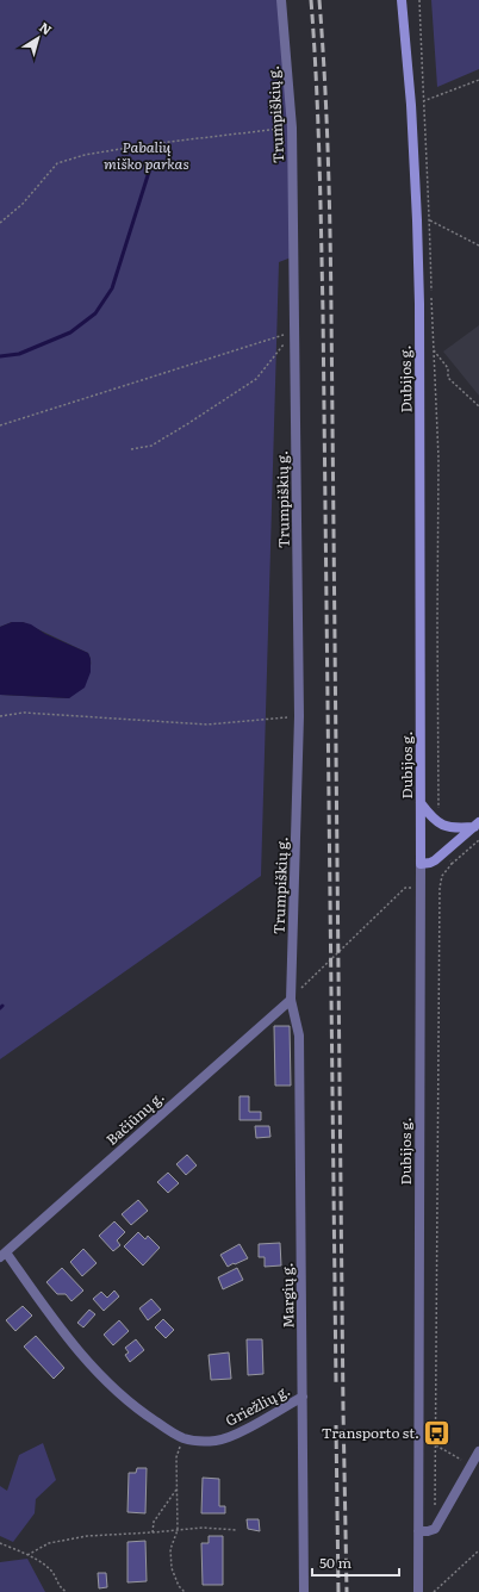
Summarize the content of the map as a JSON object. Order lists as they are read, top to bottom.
{
  "streets": {
    "main road": ["Dubijos g."],
    "street": [
      "Trumpiškių g.",
      "Bačiūnų g.",
      "Margių g.",
      "Griežlių g."
    ]
  },
  "crossings": [
    ["Trumpiškių g.", "Bačiūnų g."],
    ["Trumpiškių g.", "Margių g."],
    ["Bačiūnų g.", "Margių g."],
    ["Bačiūnų g.", "Griežlių g."],
    ["Margių g.", "Griežlių g."]
  ],
  "parks": ["Pabalių miško parkas"],
  "places": {
    "bus stop": ["Transporto st."]
  },
  "scale_bar": "50 m",
  "north": "top right"
}
